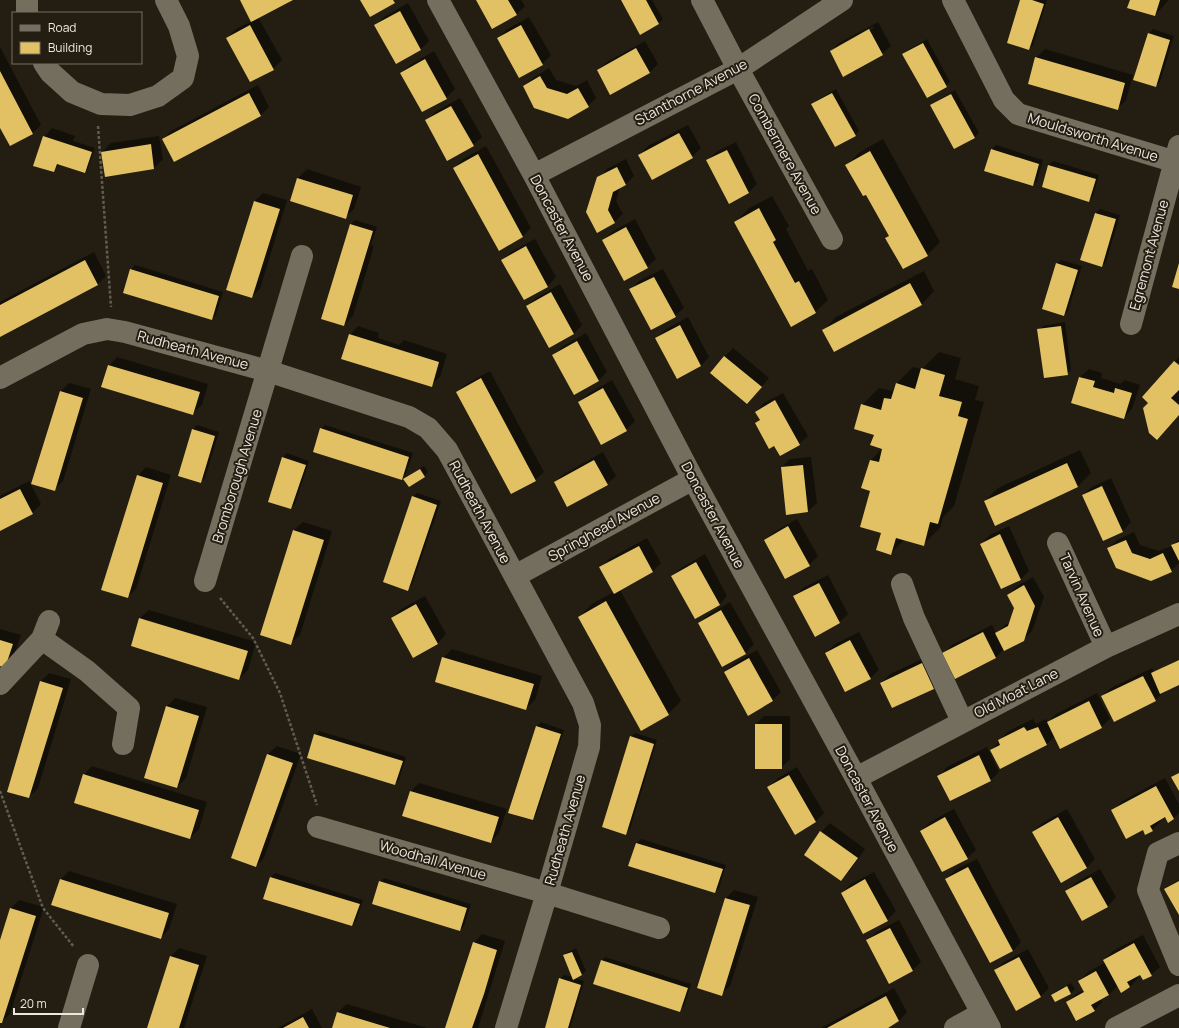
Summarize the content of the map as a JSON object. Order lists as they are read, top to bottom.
{
  "streets": {
    "street": [
      "Stanthorne Avenue",
      "Mouldsworth Avenue",
      "Combermere Avenue",
      "Doncaster Avenue",
      "Egremont Avenue",
      "Rudheath Avenue",
      "Bromborough Avenue",
      "Springhead Avenue",
      "Tarvin Avenue",
      "Old Moat Lane",
      "Woodhall Avenue"
    ]
  },
  "crossings": [
    ["Stanthorne Avenue", "Combermere Avenue"],
    ["Stanthorne Avenue", "Doncaster Avenue"],
    ["Mouldsworth Avenue", "Egremont Avenue"],
    ["Doncaster Avenue", "Springhead Avenue"],
    ["Doncaster Avenue", "Old Moat Lane"],
    ["Rudheath Avenue", "Bromborough Avenue"],
    ["Rudheath Avenue", "Springhead Avenue"],
    ["Rudheath Avenue", "Woodhall Avenue"],
    ["Tarvin Avenue", "Old Moat Lane"]
  ],
  "legend": ["Road", "Building"],
  "scale_bar": "20 m"
}
